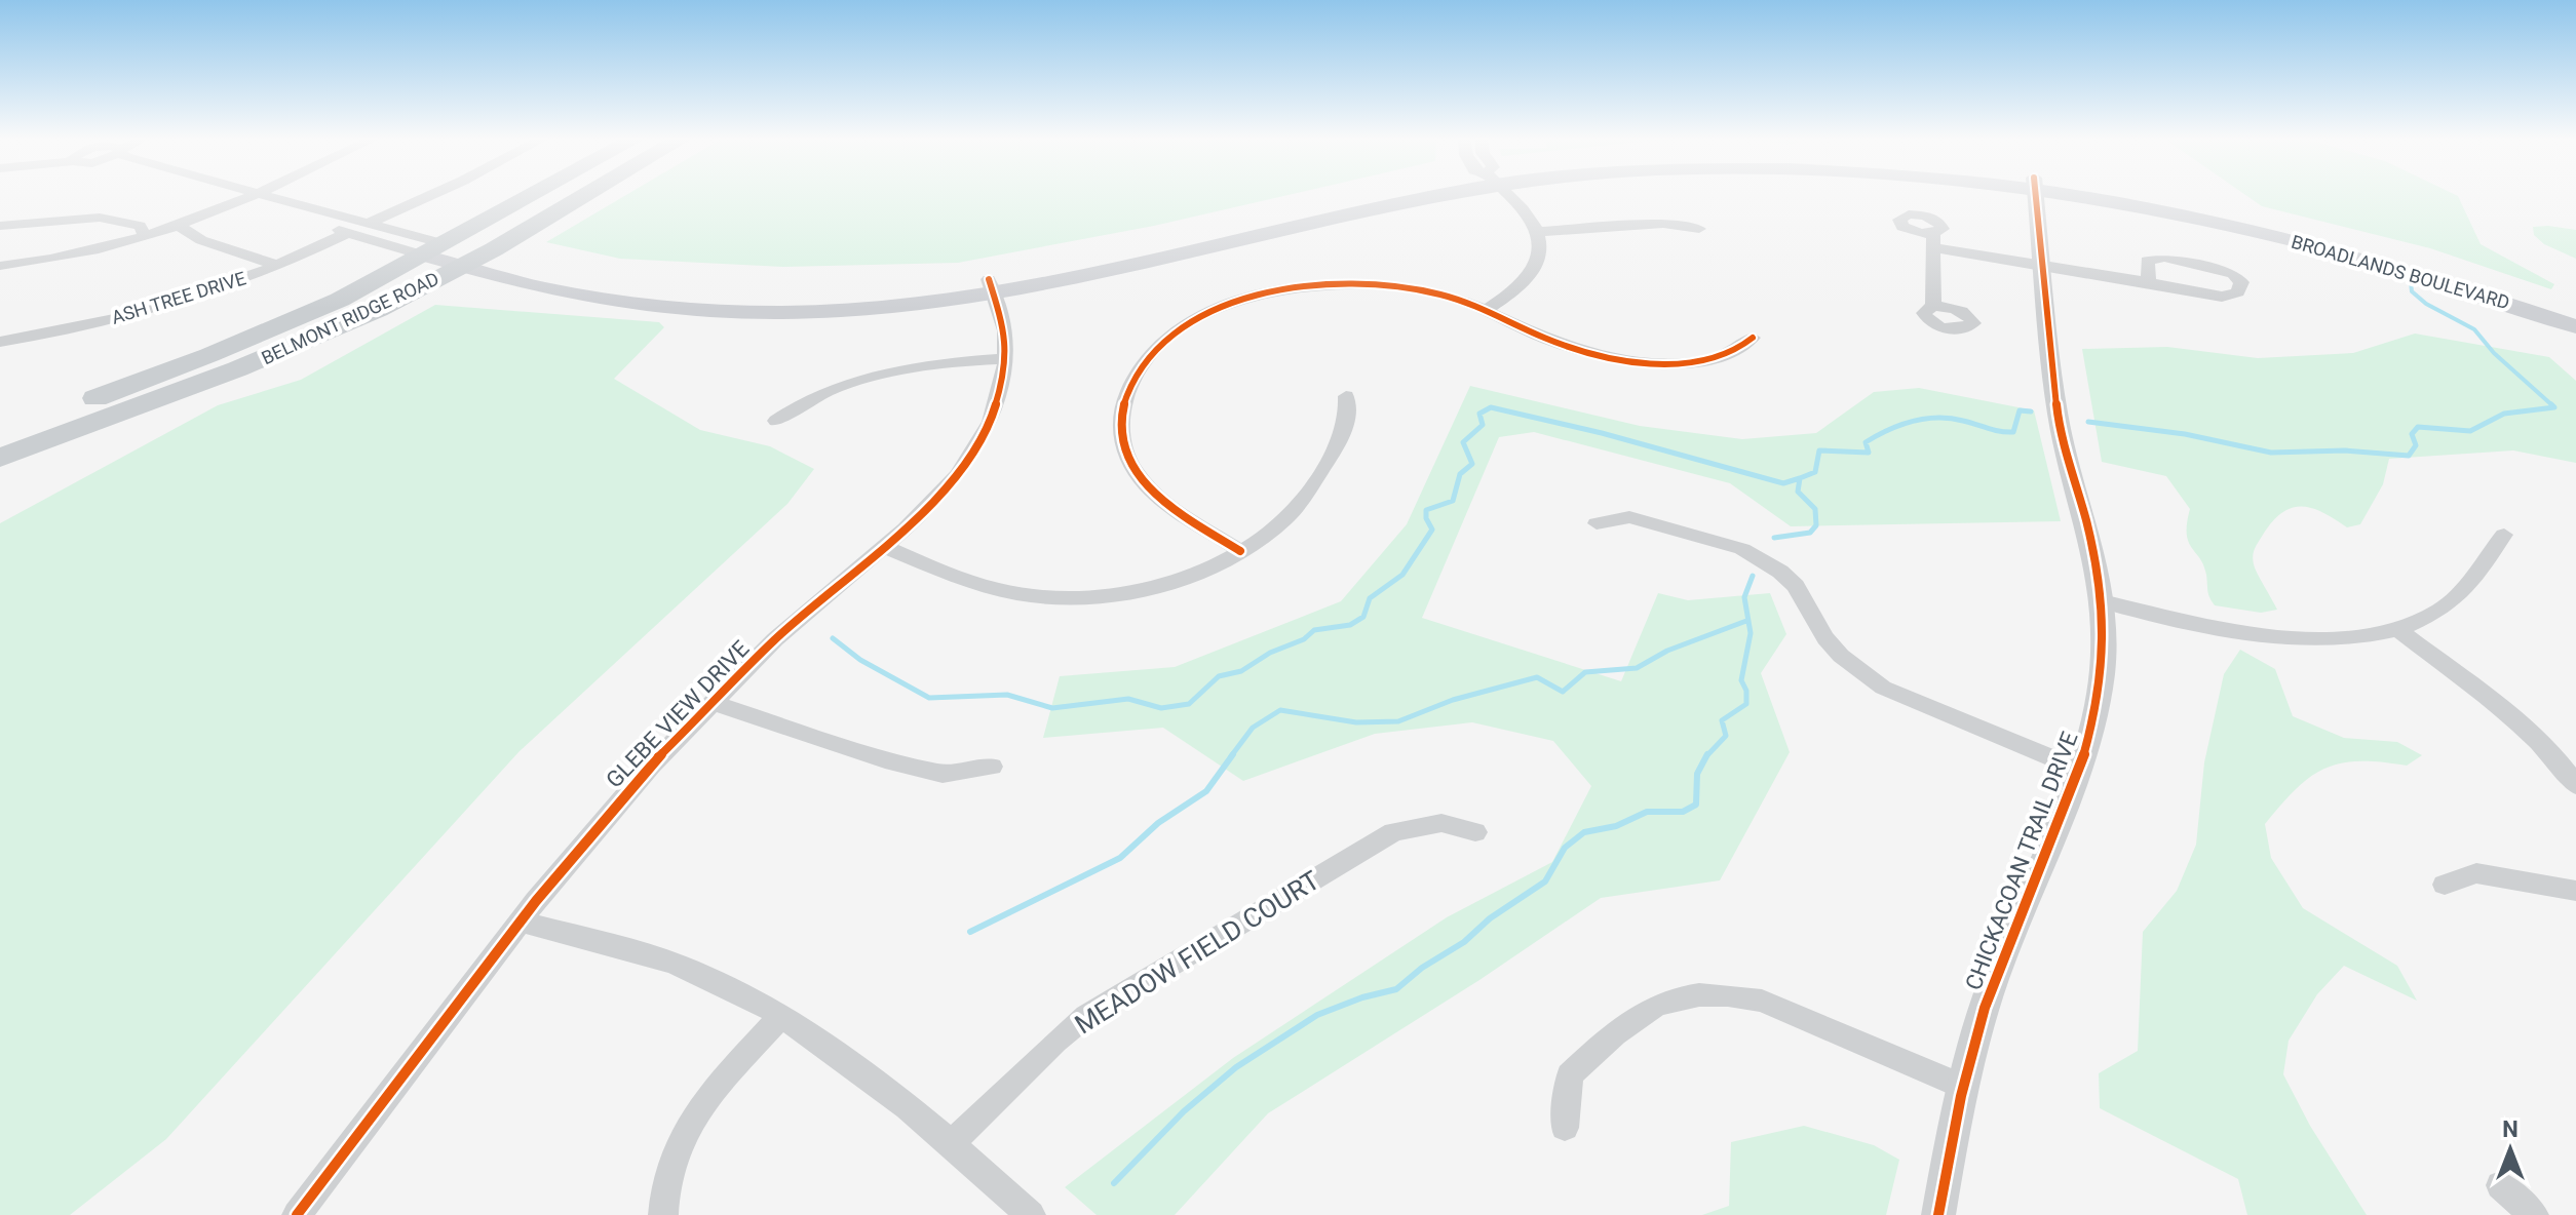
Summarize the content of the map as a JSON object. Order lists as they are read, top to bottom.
{
  "streets": {
    "main road": ["BROADLANDS BOULEVARD", "BELMONT RIDGE ROAD"],
    "street": [
      "ASH TREE DRIVE",
      "GLEBE VIEW DRIVE",
      "CHICKACOAN TRAIL DRIVE",
      "MEADOW FIELD COURT"
    ]
  },
  "crossings": [
    ["BROADLANDS BOULEVARD", "BELMONT RIDGE ROAD"],
    ["BROADLANDS BOULEVARD", "GLEBE VIEW DRIVE"]
  ],
  "north": "top"
}
